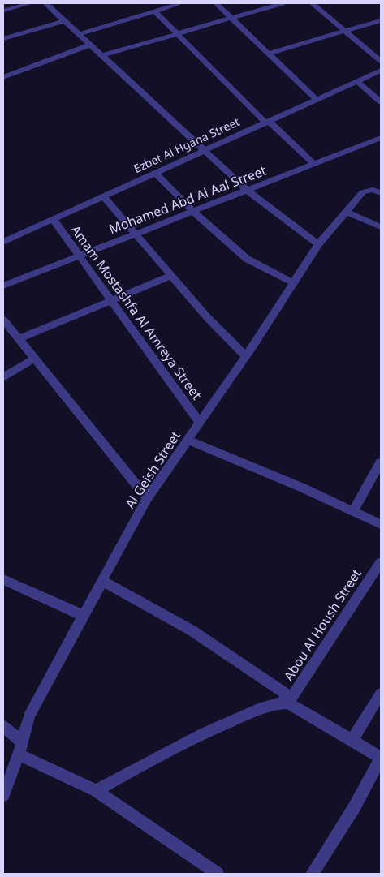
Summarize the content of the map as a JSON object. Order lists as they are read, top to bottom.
{
  "streets": {
    "street": [
      "Ezbet Al Hgana Street",
      "Mohamed Abd Al Aal Street",
      "Amam Mostashfa Al Amreya Street",
      "Al Geish Street",
      "Abou Al Housh Street"
    ]
  },
  "crossings": [
    ["Ezbet Al Hgana Street", "Amam Mostashfa Al Amreya Street"],
    ["Mohamed Abd Al Aal Street", "Amam Mostashfa Al Amreya Street"],
    ["Amam Mostashfa Al Amreya Street", "Al Geish Street"]
  ]
}
